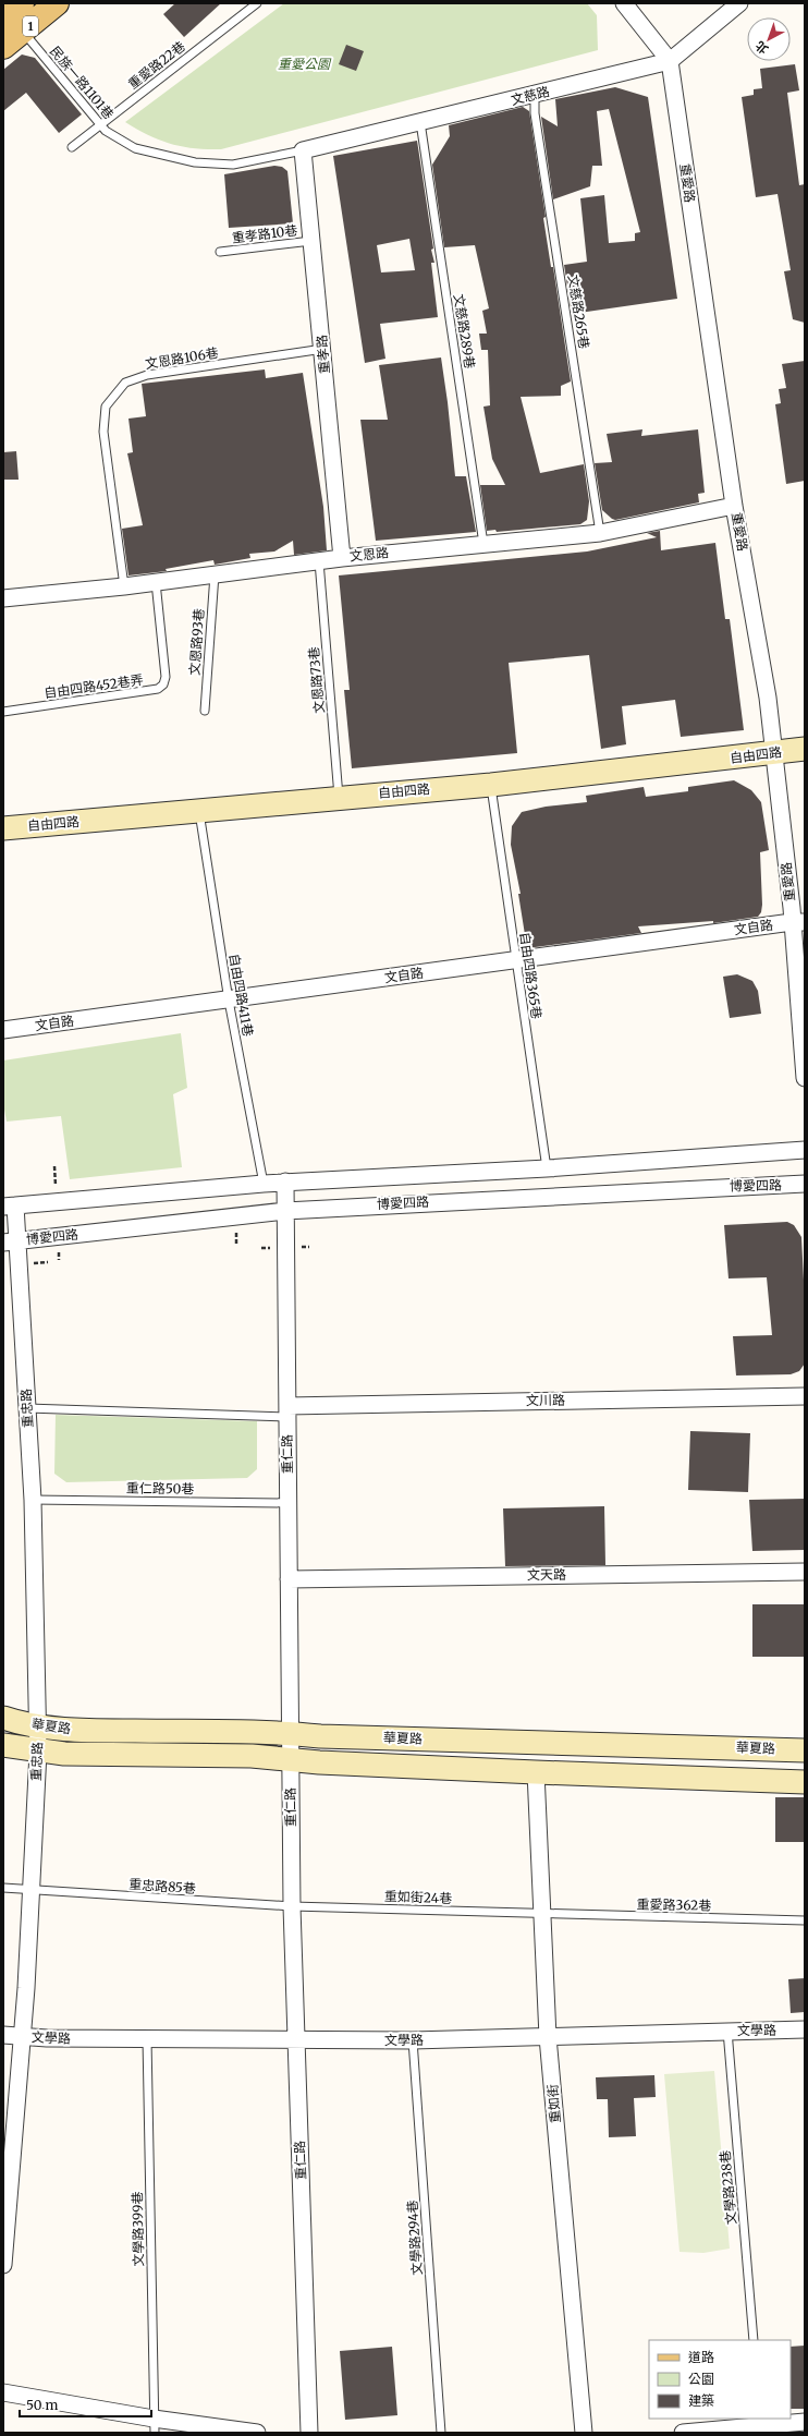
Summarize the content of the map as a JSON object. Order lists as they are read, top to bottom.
{
  "streets": {
    "main road": ["1"],
    "street": [
      "文慈路",
      "重愛路",
      "重孝路",
      "文恩路",
      "自由四路",
      "文自路",
      "博愛四路",
      "文川路",
      "重忠路",
      "重仁路",
      "文天路",
      "華夏路",
      "文學路",
      "重如街"
    ],
    "lane": [
      "重愛路22巷",
      "民族一路1101巷",
      "重孝路10巷",
      "文慈路265巷",
      "文慈路289巷",
      "文恩路106巷",
      "文恩路93巷",
      "文恩路73巷",
      "自由四路452巷弄",
      "自由四路365巷",
      "自由四路411巷",
      "重仁路50巷",
      "重忠路85巷",
      "重如街24巷",
      "重愛路362巷",
      "文學路238巷",
      "文學路399巷",
      "文學路294巷"
    ]
  },
  "crossings": [
    ["1", "民族一路1101巷"],
    ["重愛路22巷", "民族一路1101巷"],
    ["民族一路1101巷", "文慈路"],
    ["民族一路1101巷", "重孝路"],
    ["文慈路", "重愛路"],
    ["文慈路", "文慈路265巷"],
    ["文慈路", "文慈路289巷"],
    ["文慈路", "重孝路"],
    ["重愛路", "文恩路"],
    ["重愛路", "自由四路"],
    ["重愛路", "文自路"],
    ["重孝路10巷", "重孝路"],
    ["文慈路265巷", "文恩路"],
    ["文慈路289巷", "文恩路"],
    ["重孝路", "文恩路106巷"],
    ["重孝路", "文恩路"],
    ["文恩路106巷", "文恩路"],
    ["文恩路", "文恩路93巷"],
    ["文恩路", "文恩路73巷"],
    ["文恩路", "自由四路452巷弄"],
    ["文恩路73巷", "自由四路"],
    ["自由四路", "自由四路365巷"],
    ["自由四路", "自由四路411巷"],
    ["文自路", "自由四路365巷"],
    ["文自路", "自由四路411巷"],
    ["自由四路365巷", "博愛四路"],
    ["自由四路411巷", "博愛四路"],
    ["博愛四路", "重忠路"],
    ["博愛四路", "重仁路"],
    ["文川路", "重仁路"],
    ["重忠路", "重仁路50巷"],
    ["重忠路", "華夏路"],
    ["重忠路", "重忠路85巷"],
    ["重忠路", "文學路"],
    ["重仁路", "重仁路50巷"],
    ["重仁路", "文天路"],
    ["重仁路", "華夏路"],
    ["重仁路", "重忠路85巷"],
    ["重仁路", "重如街24巷"],
    ["重仁路", "文學路"],
    ["華夏路", "重如街"],
    ["重忠路85巷", "重如街24巷"],
    ["重如街24巷", "重愛路362巷"],
    ["重如街24巷", "重如街"],
    ["重愛路362巷", "重如街"],
    ["文學路", "重如街"],
    ["文學路", "文學路238巷"],
    ["文學路", "文學路399巷"],
    ["文學路", "文學路294巷"]
  ],
  "parks": ["重愛公園"],
  "legend": ["道路", "公園", "建築"],
  "scale_bar": "50 m",
  "north": "bottom left"
}
